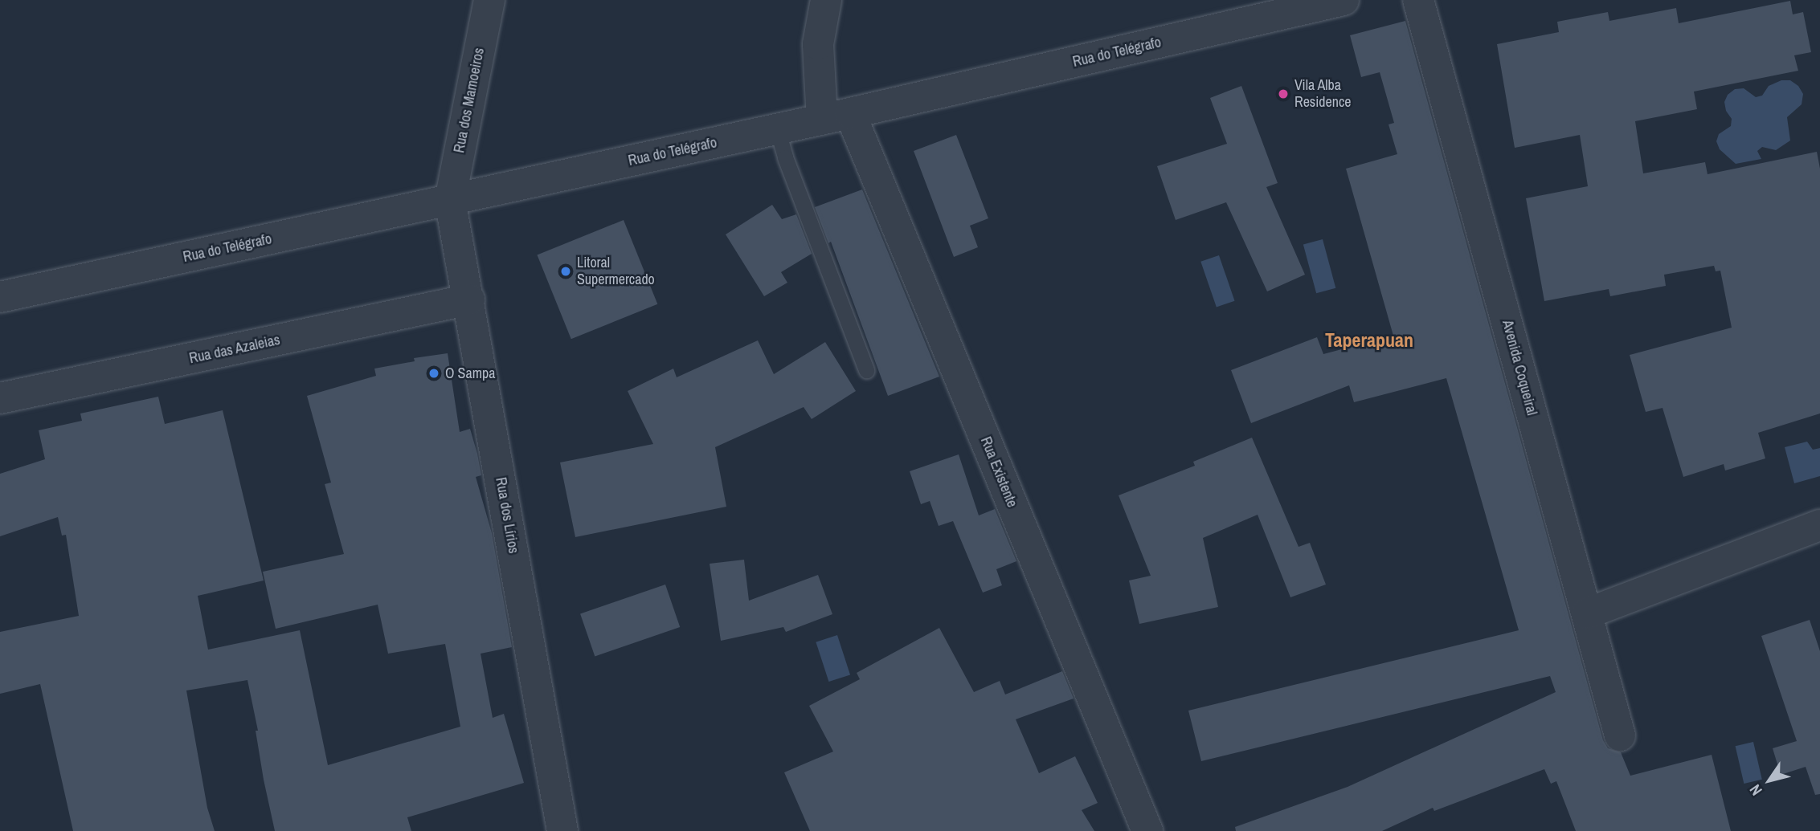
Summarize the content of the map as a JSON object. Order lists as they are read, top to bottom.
{
  "streets": {
    "street": [
      "Rua do Telégrafo",
      "Rua dos Mamoeiros",
      "Rua das Azaleias",
      "Avenida Coqueiral",
      "Rua Existente",
      "Rua dos Lírios"
    ]
  },
  "crossings": [
    ["Rua do Telégrafo", "Rua dos Mamoeiros"],
    ["Rua do Telégrafo", "Rua Existente"],
    ["Rua do Telégrafo", "Rua dos Lírios"],
    ["Rua dos Mamoeiros", "Rua dos Lírios"],
    ["Rua das Azaleias", "Rua dos Lírios"]
  ],
  "districts": ["Taperapuan"],
  "places": ["Vila Alba Residence", "Litoral Supermercado", "O Sampa"],
  "north": "bottom left"
}
